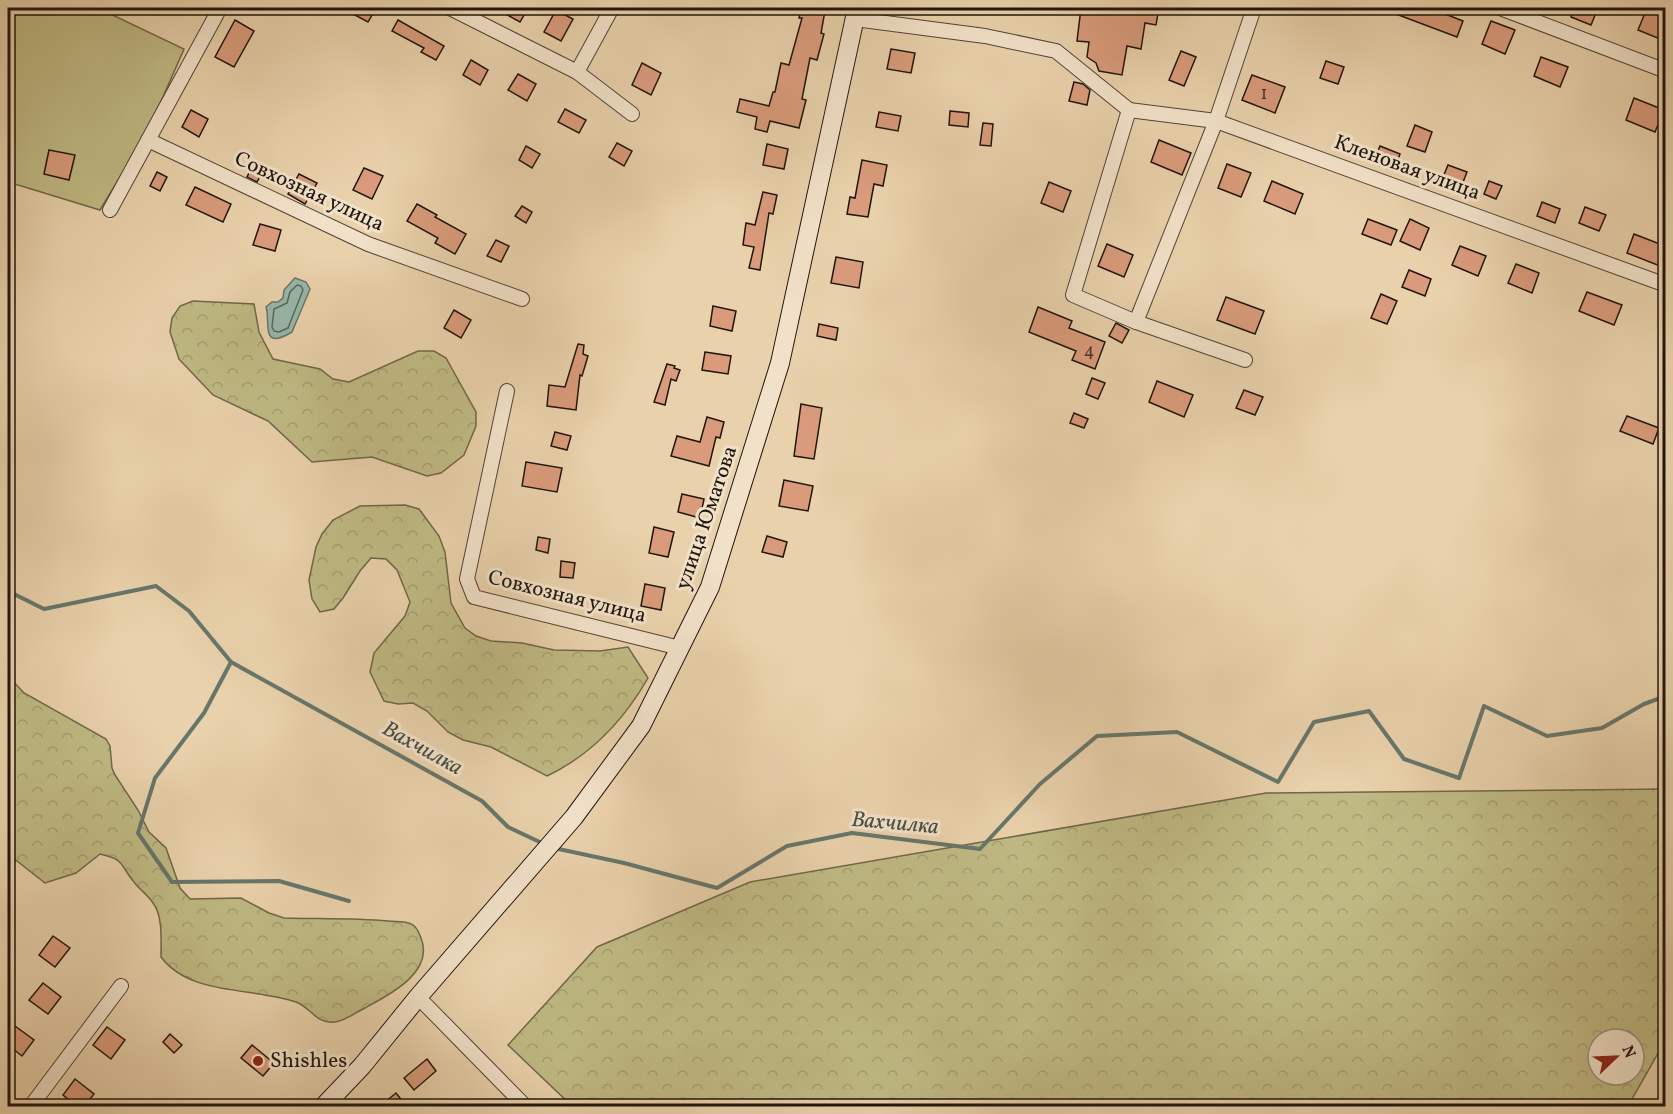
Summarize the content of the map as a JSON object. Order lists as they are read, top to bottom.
{
  "streets": {
    "main road": ["улица Юматова"],
    "street": ["Кленовая улица", "Совхозная улица"]
  },
  "crossings": [
    ["Совхозная улица", "улица Юматова"]
  ],
  "water": ["Вахчилка"],
  "places": ["Shishles"],
  "house_numbers": ["1", "4"],
  "north": "top right"
}
